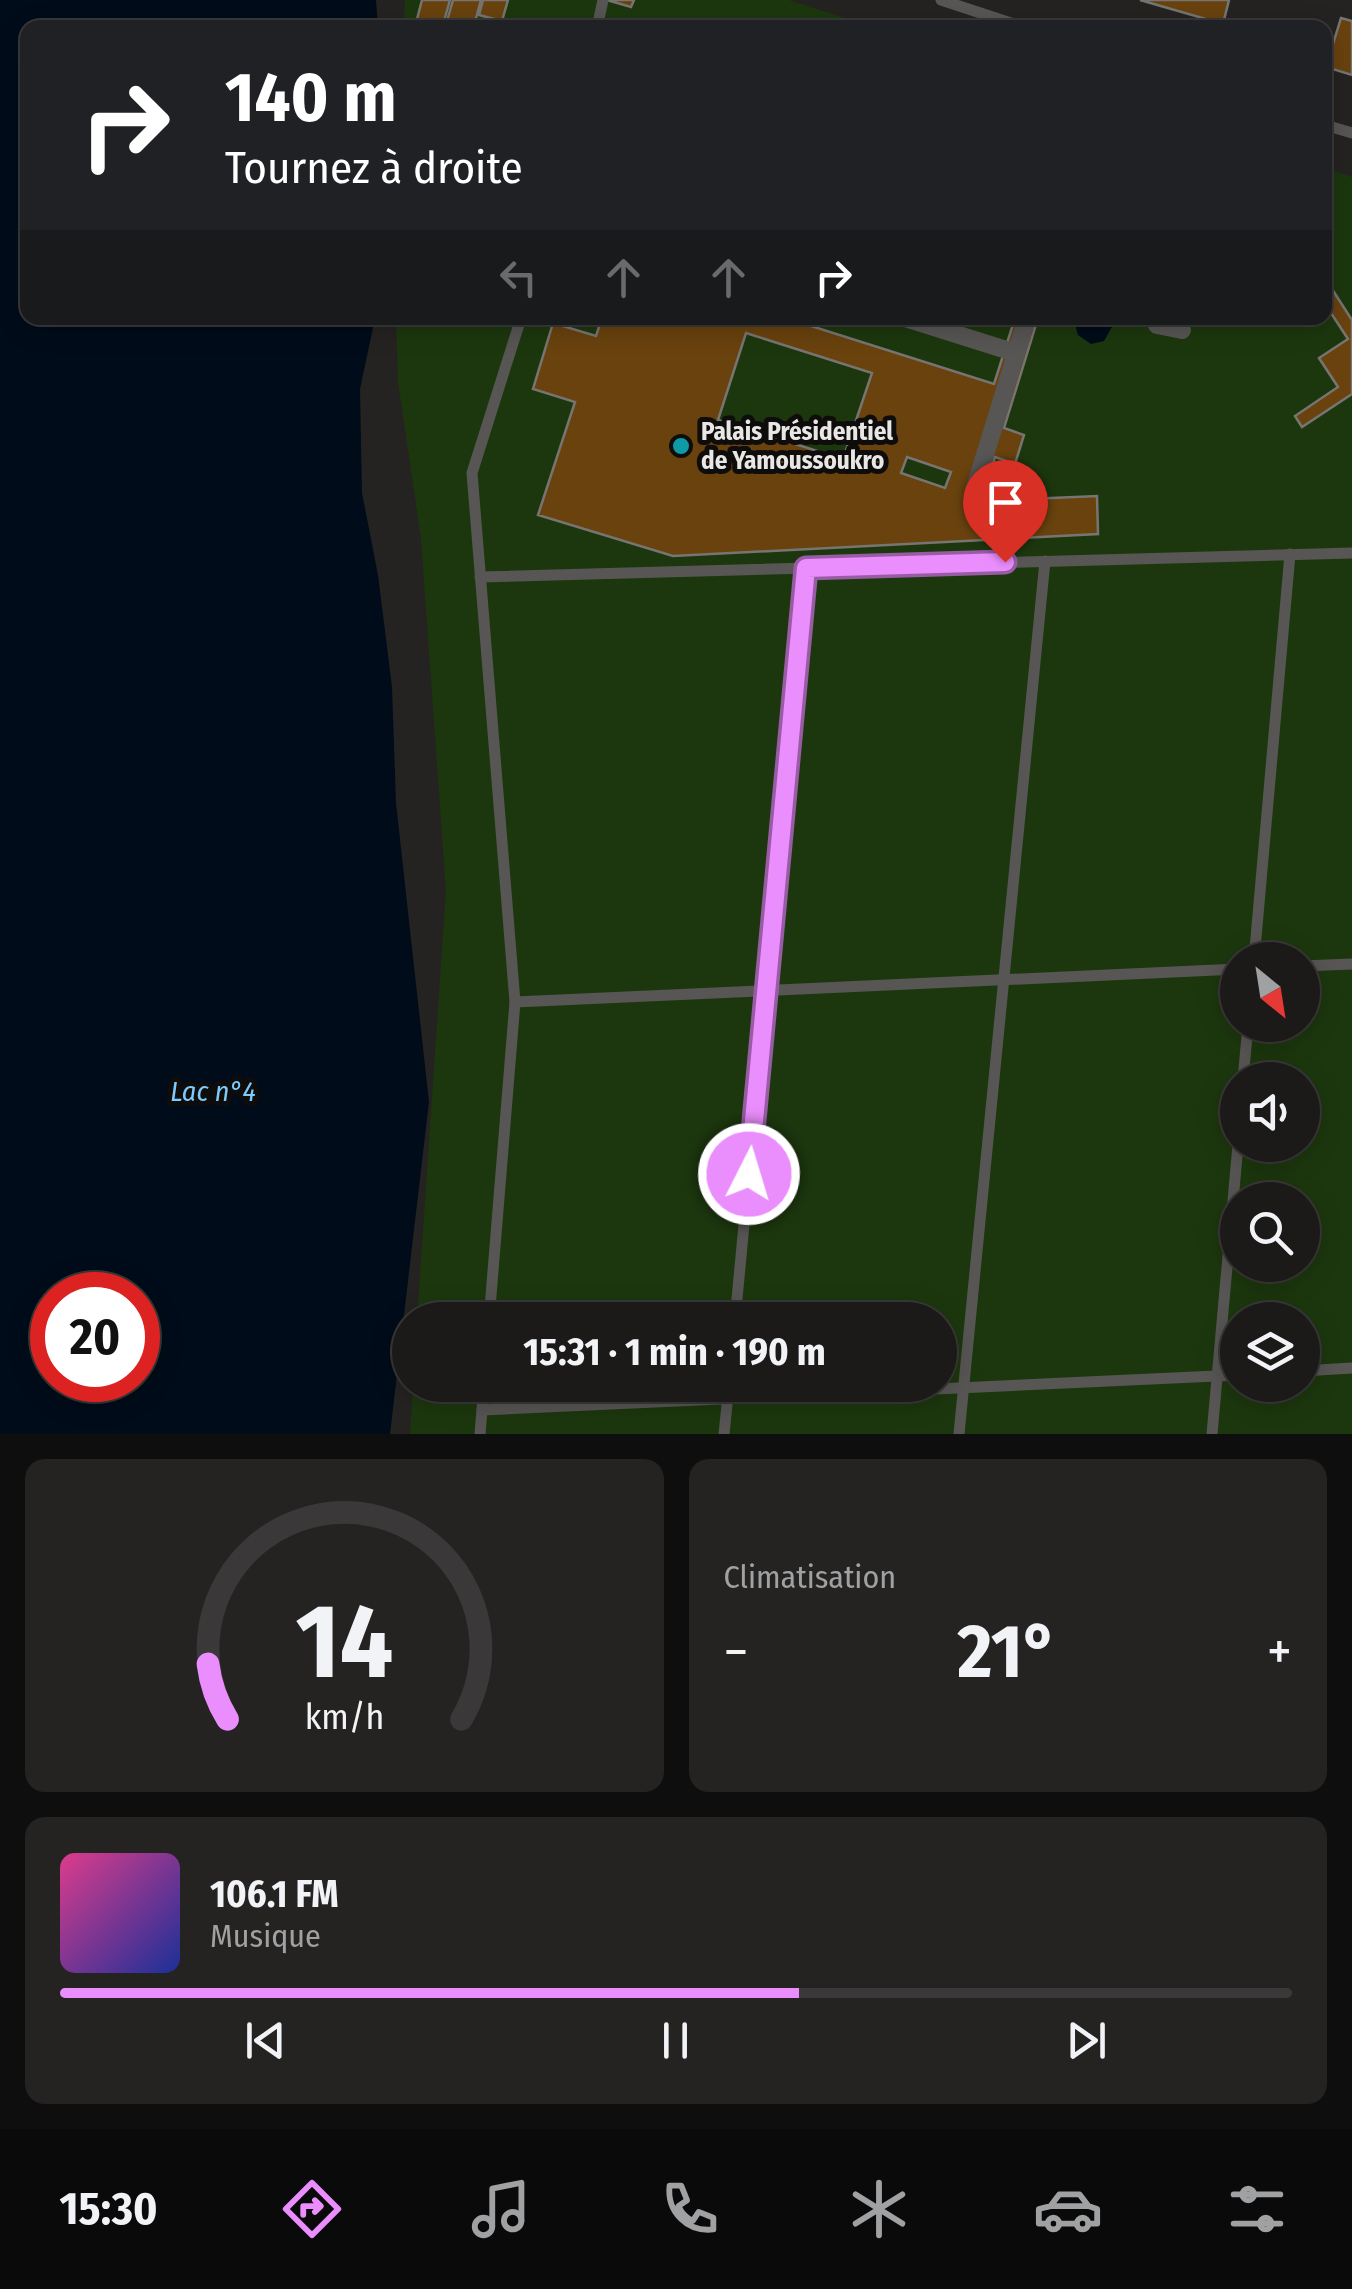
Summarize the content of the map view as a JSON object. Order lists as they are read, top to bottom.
{
  "water": ["Lac n°4"],
  "places": ["Palais Présidentiel de Yamoussoukro"],
  "north": "bottom right",
  "page": {
    "turn": ["140 m", "Tournez à droite"],
    "limit": "20",
    "trip": "15:31 · 1 min · 190 m",
    "tile": "Climatisation",
    "heat": ["−", "21°", "+"],
    "song": ["106.1 FM", "Musique"],
    "tabs": "15:30",
    "gauge": ["14", "km/h"]
  }
}
